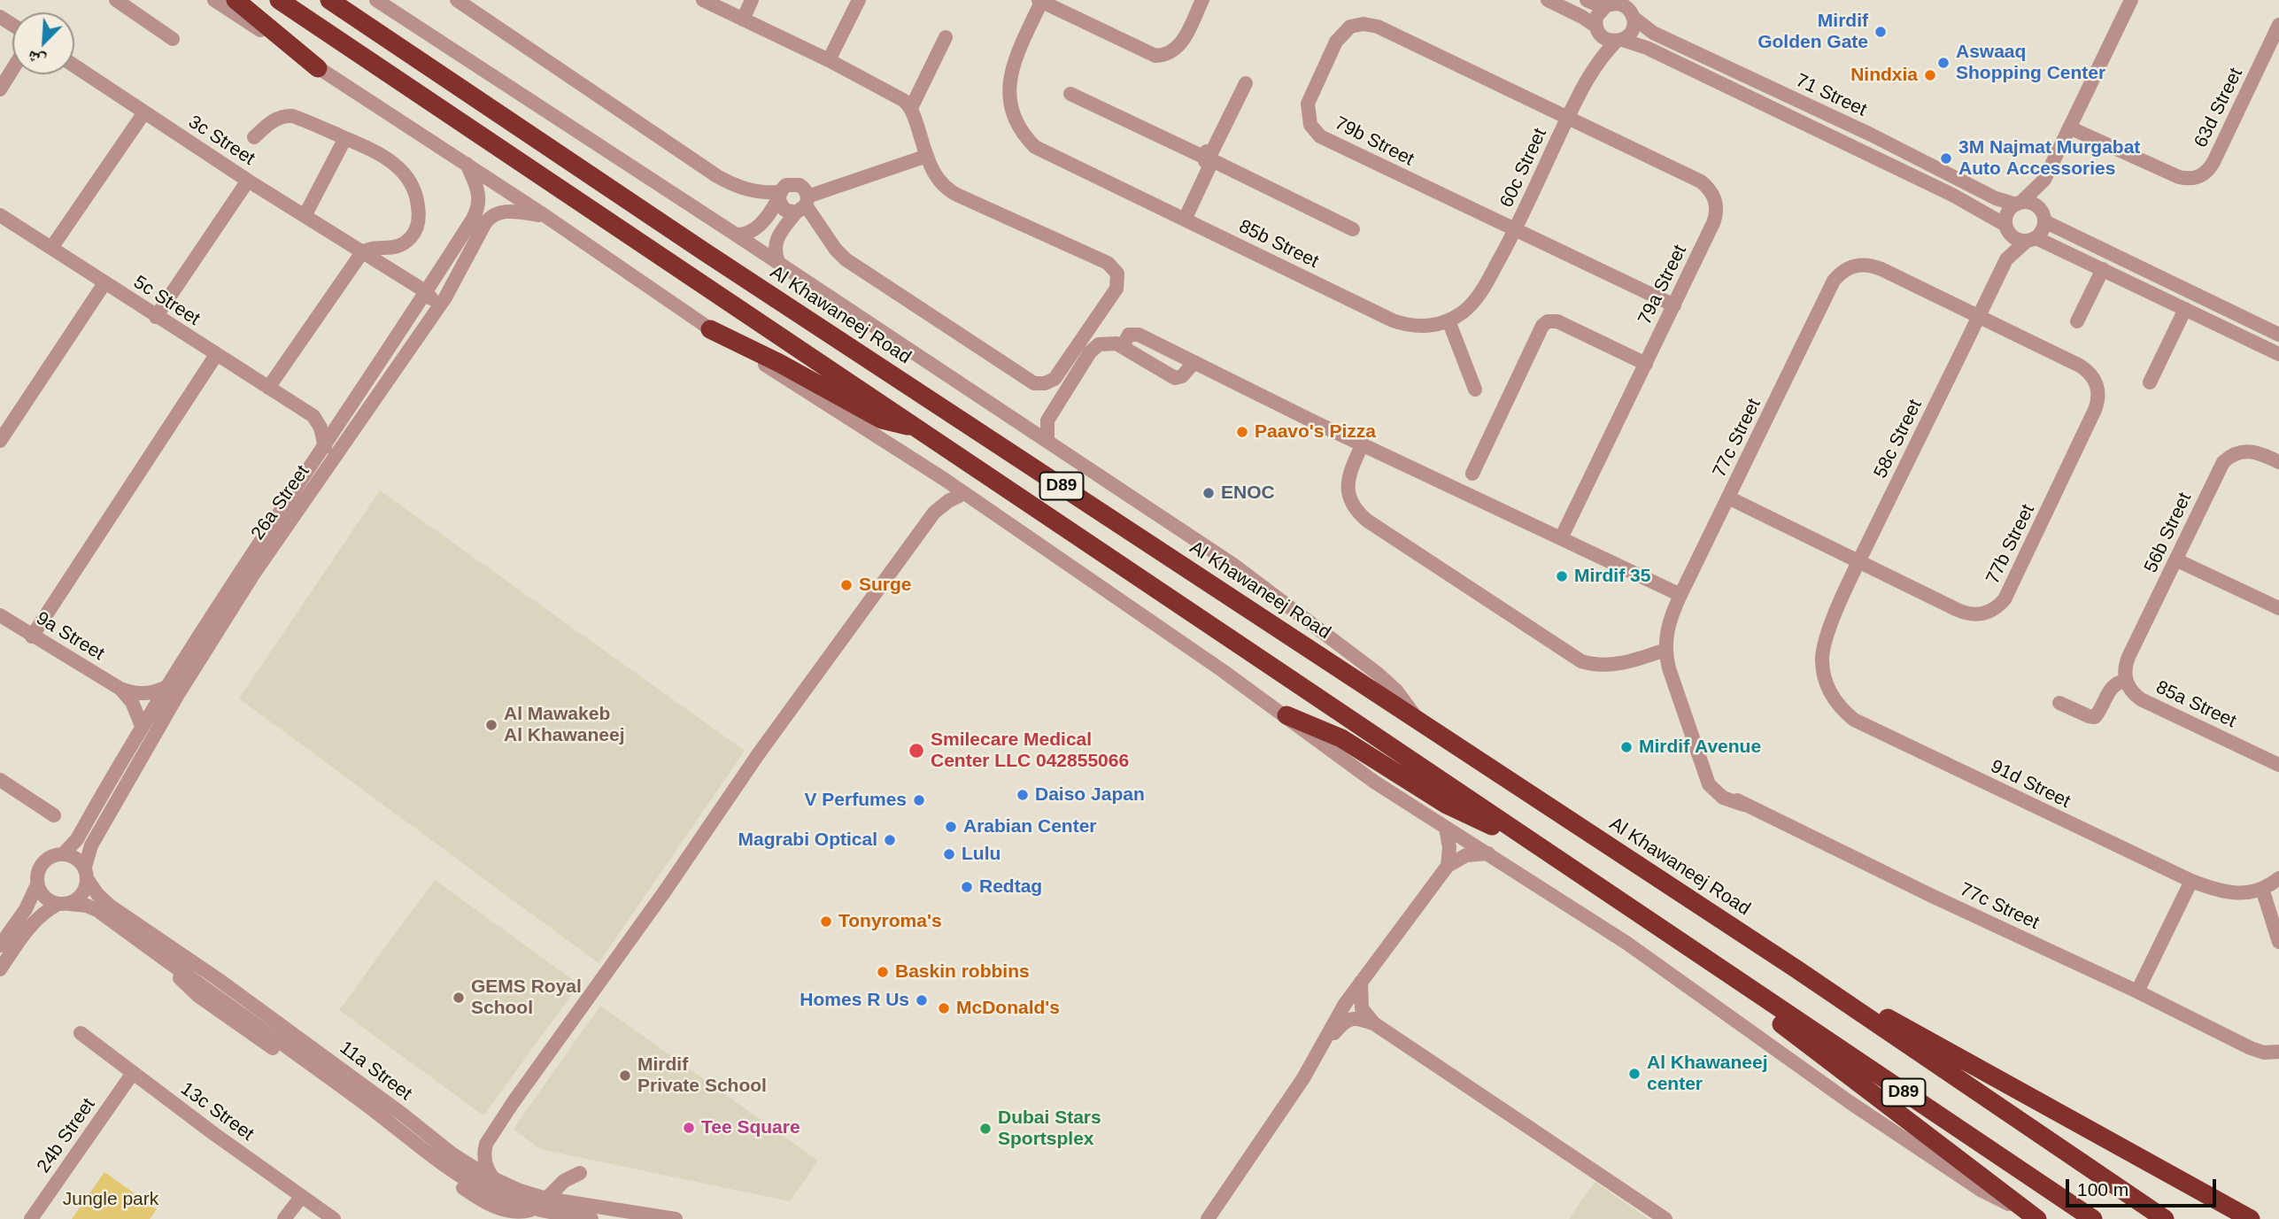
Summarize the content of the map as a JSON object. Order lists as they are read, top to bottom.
{
  "streets": {
    "highway": ["Al Khawaneej Road", "D89"],
    "street": [
      "71 Street",
      "63d Street",
      "3c Street",
      "79b Street",
      "60c Street",
      "85b Street",
      "79a Street",
      "5c Street",
      "77c Street",
      "58c Street",
      "26a Street",
      "56b Street",
      "77b Street",
      "9a Street",
      "85a Street",
      "91d Street",
      "11a Street",
      "13c Street",
      "24b Street"
    ]
  },
  "crossings": [
    ["71 Street", "60c Street"],
    ["71 Street", "58c Street"],
    ["3c Street", "26a Street"],
    ["79b Street", "60c Street"],
    ["79b Street", "79a Street"],
    ["60c Street", "85b Street"],
    ["60c Street", "79a Street"],
    ["77c Street", "58c Street"],
    ["77c Street", "77b Street"],
    ["58c Street", "77b Street"],
    ["58c Street", "91d Street"],
    ["26a Street", "9a Street"],
    ["26a Street", "11a Street"],
    ["56b Street", "85a Street"],
    ["13c Street", "24b Street"]
  ],
  "parks": ["Jungle park"],
  "places": [
    "Mirdif Golden Gate",
    "Aswaaq Shopping Center",
    "Nindxia",
    "3M Najmat Murgabat Auto Accessories",
    "Paavo's Pizza",
    "ENOC",
    "Mirdif 35",
    "Surge",
    "Al Mawakeb Al Khawaneej",
    "Mirdif Avenue",
    "Smilecare Medical Center LLC 042855066",
    "Daiso Japan",
    "V Perfumes",
    "Arabian Center",
    "Magrabi Optical",
    "Lulu",
    "Redtag",
    "Tonyroma's",
    "Baskin robbins",
    "GEMS Royal School",
    "Homes R Us",
    "McDonald's",
    "Al Khawaneej center",
    "Mirdif Private School",
    "Tee Square",
    "Dubai Stars Sportsplex"
  ],
  "scale_bar": "100 m",
  "north": "bottom left"
}
